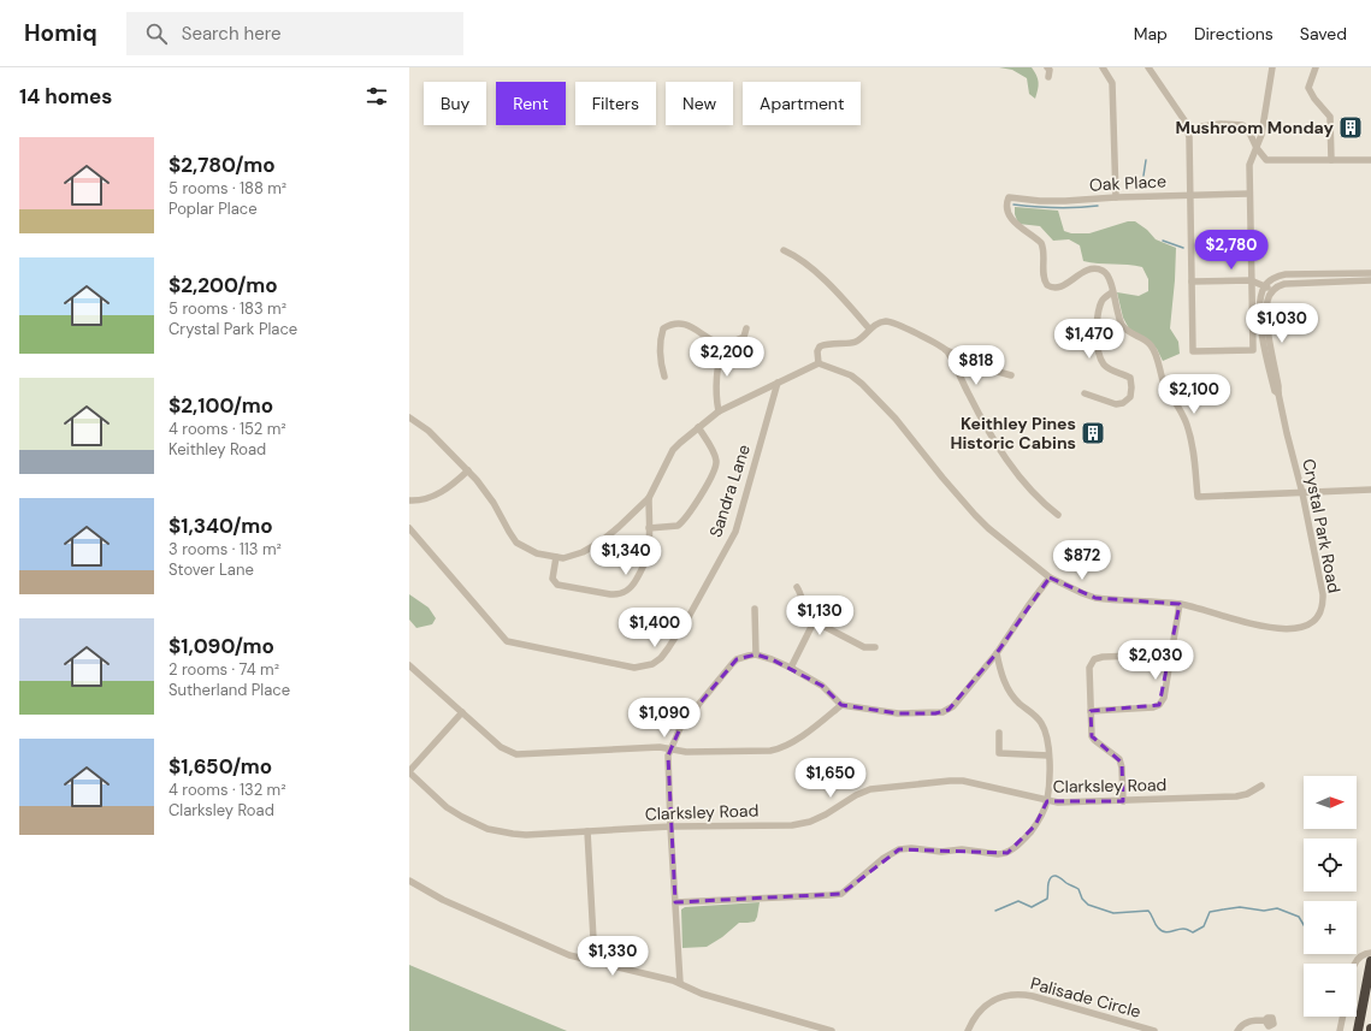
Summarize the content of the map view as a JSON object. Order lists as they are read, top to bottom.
{
  "streets": {
    "street": [
      "Oak Place",
      "Sandra Lane",
      "Crystal Park Road",
      "Clarksley Road",
      "Palisade Circle"
    ]
  },
  "places": {
    "building": ["Mushroom Monday", "Keithley Pines Historic Cabins"]
  },
  "north": "right",
  "page": {
    "header": "Homiq",
    "search": "Search here",
    "nav": ["Map", "Directions", "Saved"],
    "heading": "14 homes",
    "chip": [
      "Buy",
      "Rent",
      "Filters",
      "New",
      "Apartment"
    ],
    "list": [
      {
        "name": "$2,780/mo",
        "note": "5 rooms · 188 m² · Poplar Place"
      },
      {
        "name": "$2,200/mo",
        "note": "5 rooms · 183 m² · Crystal Park Place"
      },
      {
        "name": "$2,100/mo",
        "note": "4 rooms · 152 m² · Keithley Road"
      },
      {
        "name": "$1,340/mo",
        "note": "3 rooms · 113 m² · Stover Lane"
      },
      {
        "name": "$1,090/mo",
        "note": "2 rooms · 74 m² · Sutherland Place"
      },
      {
        "name": "$1,650/mo",
        "note": "4 rooms · 132 m² · Clarksley Road"
      }
    ],
    "price": [
      "$2,780",
      "$1,030",
      "$1,470",
      "$2,200",
      "$818",
      "$2,100",
      "$1,340",
      "$872",
      "$1,130",
      "$1,400",
      "$2,030",
      "$1,090",
      "$1,650",
      "$1,330"
    ],
    "map_buttons": ["+", "−"]
  }
}
